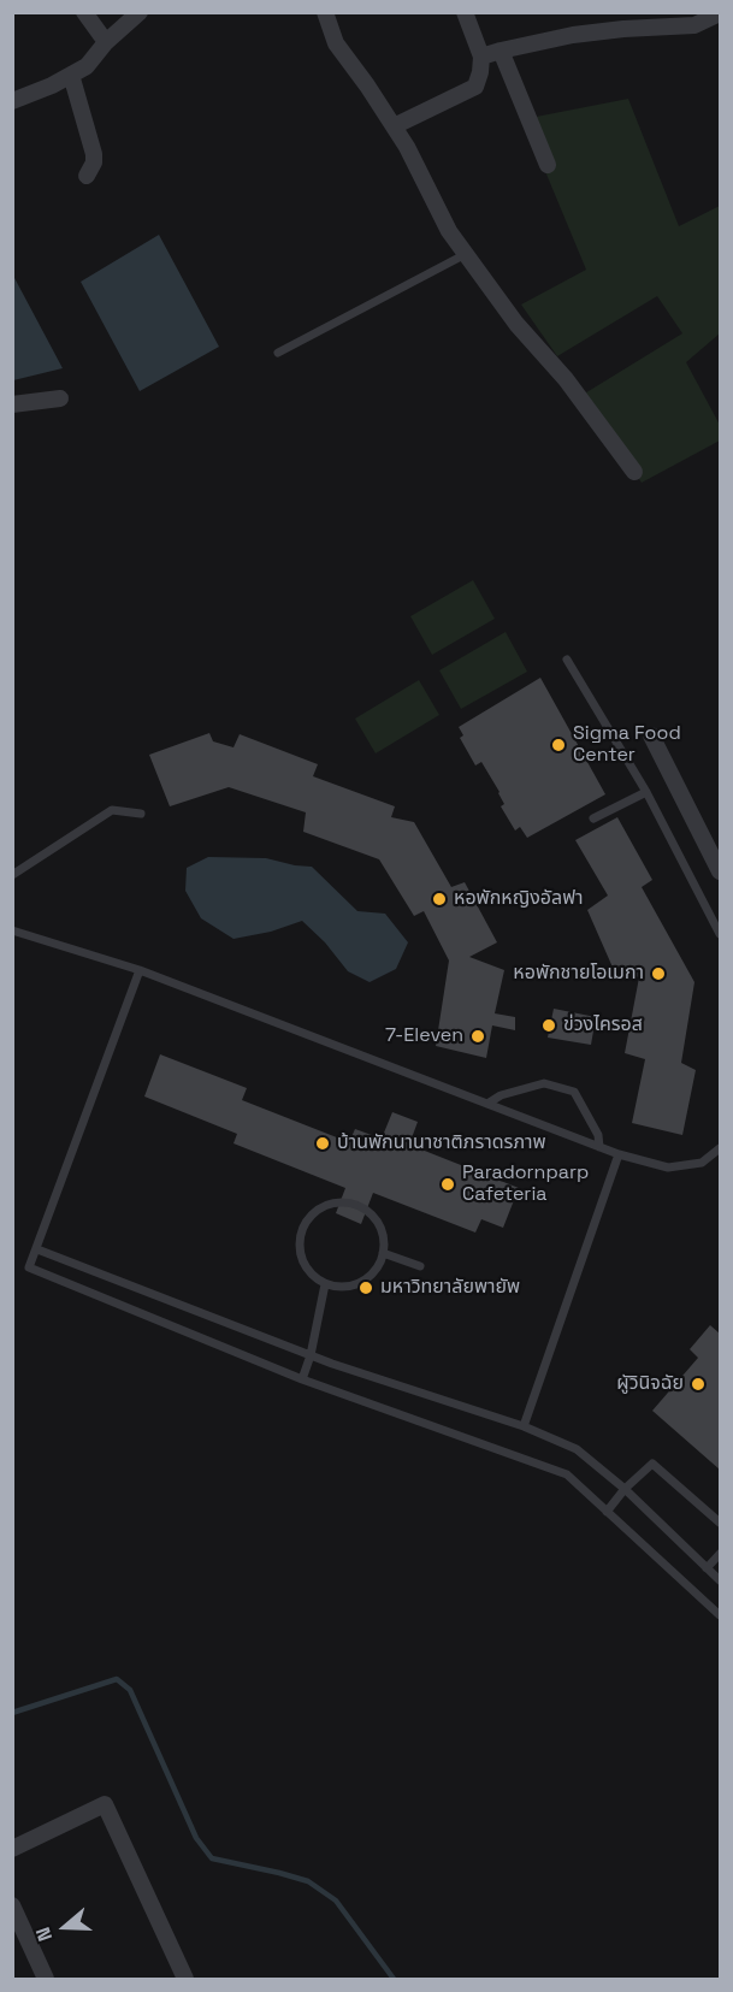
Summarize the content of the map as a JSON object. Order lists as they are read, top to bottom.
{
  "places": [
    "Sigma Food Center",
    "หอพักหญิงอัลฟา",
    "หอพักชายโอเมกา",
    "ข่วงไครอส",
    "7-Eleven",
    "บ้านพักนานาชาติภราดรภาพ",
    "Paradornparp Cafeteria",
    "มหาวิทยาลัยพายัพ",
    "ผัูวินิจฉัย"
  ],
  "north": "left"
}
